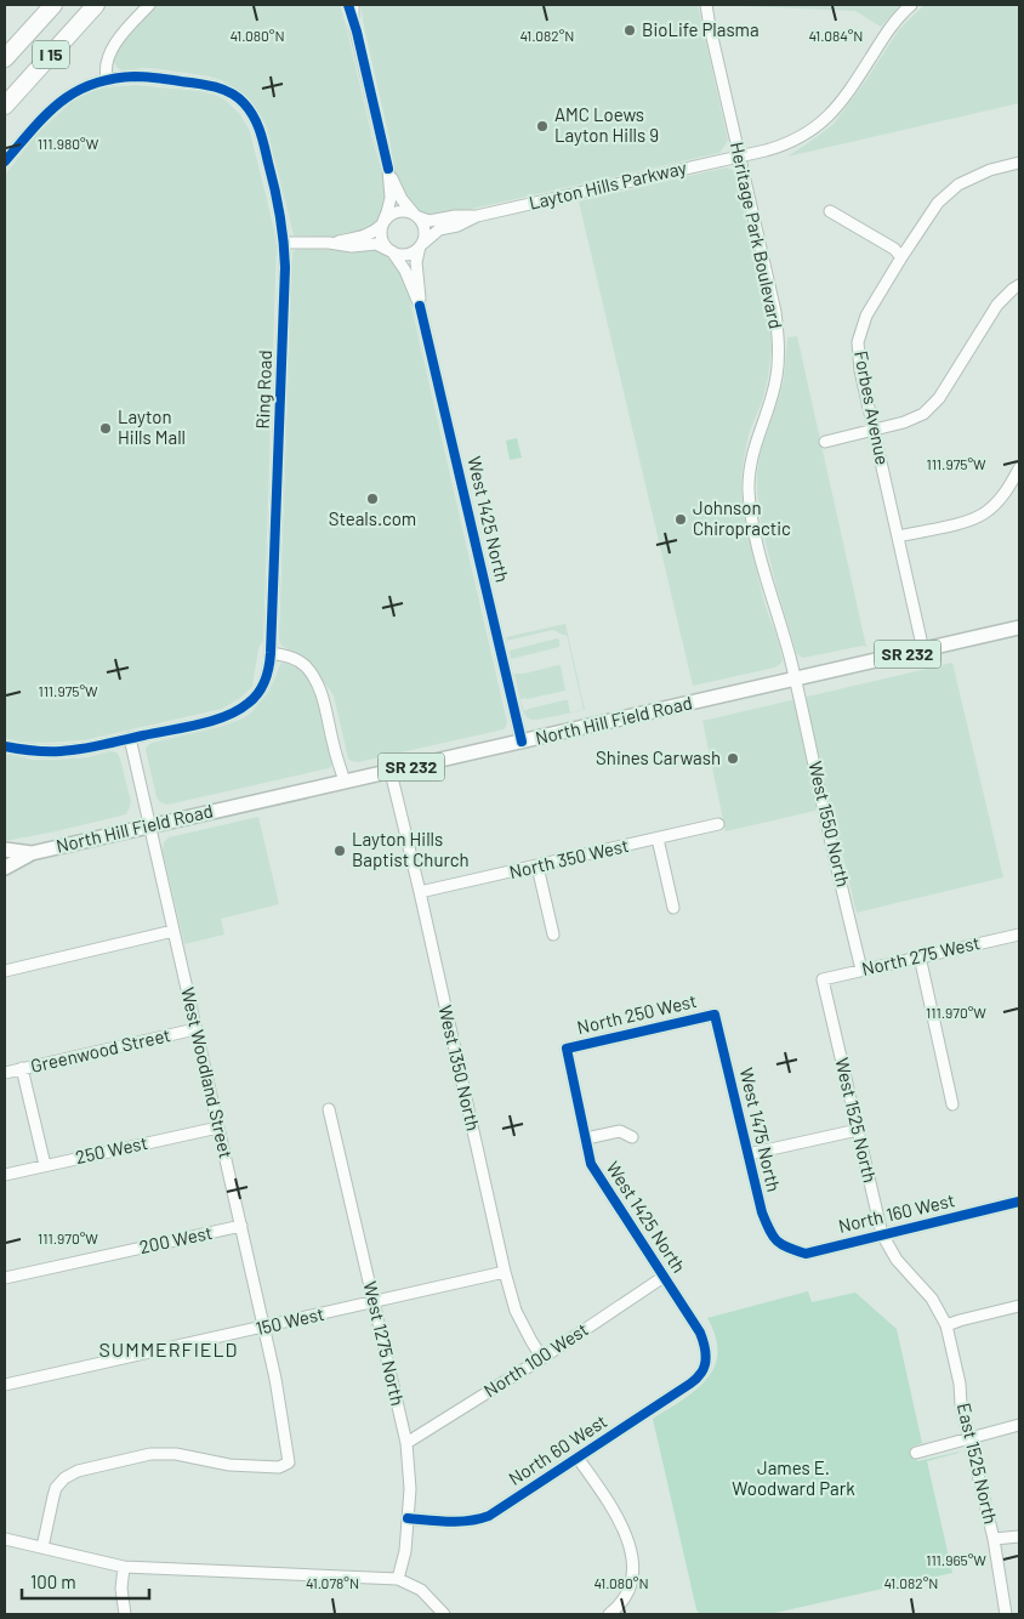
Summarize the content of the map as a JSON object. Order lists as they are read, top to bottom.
{
  "streets": {
    "highway": ["I 15"],
    "main road": ["SR 232", "North Hill Field Road"],
    "street": [
      "Layton Hills Parkway",
      "Heritage Park Boulevard",
      "Ring Road",
      "Forbes Avenue",
      "West 1425 North",
      "West 1550 North",
      "North 350 West",
      "North 275 West",
      "North 250 West",
      "Greenwood Street",
      "West 1350 North",
      "West Woodland Street",
      "West 1525 North",
      "West 1475 North",
      "250 West",
      "North 160 West",
      "200 West",
      "150 West",
      "West 1275 North",
      "North 100 West",
      "North 60 West",
      "East 1525 North"
    ]
  },
  "crossings": [
    ["Layton Hills Parkway", "Heritage Park Boulevard"],
    ["Layton Hills Parkway", "West 1425 North"],
    ["Heritage Park Boulevard", "North Hill Field Road"],
    ["Heritage Park Boulevard", "West 1550 North"],
    ["Ring Road", "West Woodland Street"],
    ["Forbes Avenue", "North Hill Field Road"],
    ["West 1425 North", "North Hill Field Road"],
    ["West 1425 North", "North 250 West"],
    ["West 1425 North", "North 100 West"],
    ["West 1425 North", "North 60 West"],
    ["SR 232", "North Hill Field Road"],
    ["North Hill Field Road", "West 1550 North"],
    ["North Hill Field Road", "West 1350 North"],
    ["North Hill Field Road", "West Woodland Street"],
    ["West 1550 North", "North 275 West"],
    ["North 350 West", "West 1350 North"],
    ["North 275 West", "West 1525 North"],
    ["North 250 West", "West 1475 North"],
    ["Greenwood Street", "West Woodland Street"],
    ["West 1350 North", "150 West"],
    ["West 1350 North", "North 100 West"],
    ["West Woodland Street", "250 West"],
    ["West Woodland Street", "200 West"],
    ["West Woodland Street", "150 West"],
    ["West 1525 North", "North 160 West"],
    ["West 1525 North", "East 1525 North"],
    ["West 1475 North", "North 160 West"],
    ["150 West", "West 1275 North"],
    ["West 1275 North", "North 100 West"],
    ["West 1275 North", "North 60 West"]
  ],
  "districts": ["SUMMERFIELD"],
  "parks": ["James E. Woodward Park"],
  "places": [
    "BioLife Plasma",
    "AMC Loews Layton Hills 9",
    "Layton Hills Mall",
    "Steals.com",
    "Johnson Chiropractic",
    "Shines Carwash",
    "Layton Hills Baptist Church"
  ],
  "scale_bar": "100 m",
  "coordinates": [
    "41.080°N",
    "41.082°N",
    "41.084°N",
    "111.980°W",
    "111.975°W",
    "111.970°W",
    "111.965°W",
    "41.078°N"
  ]
}
